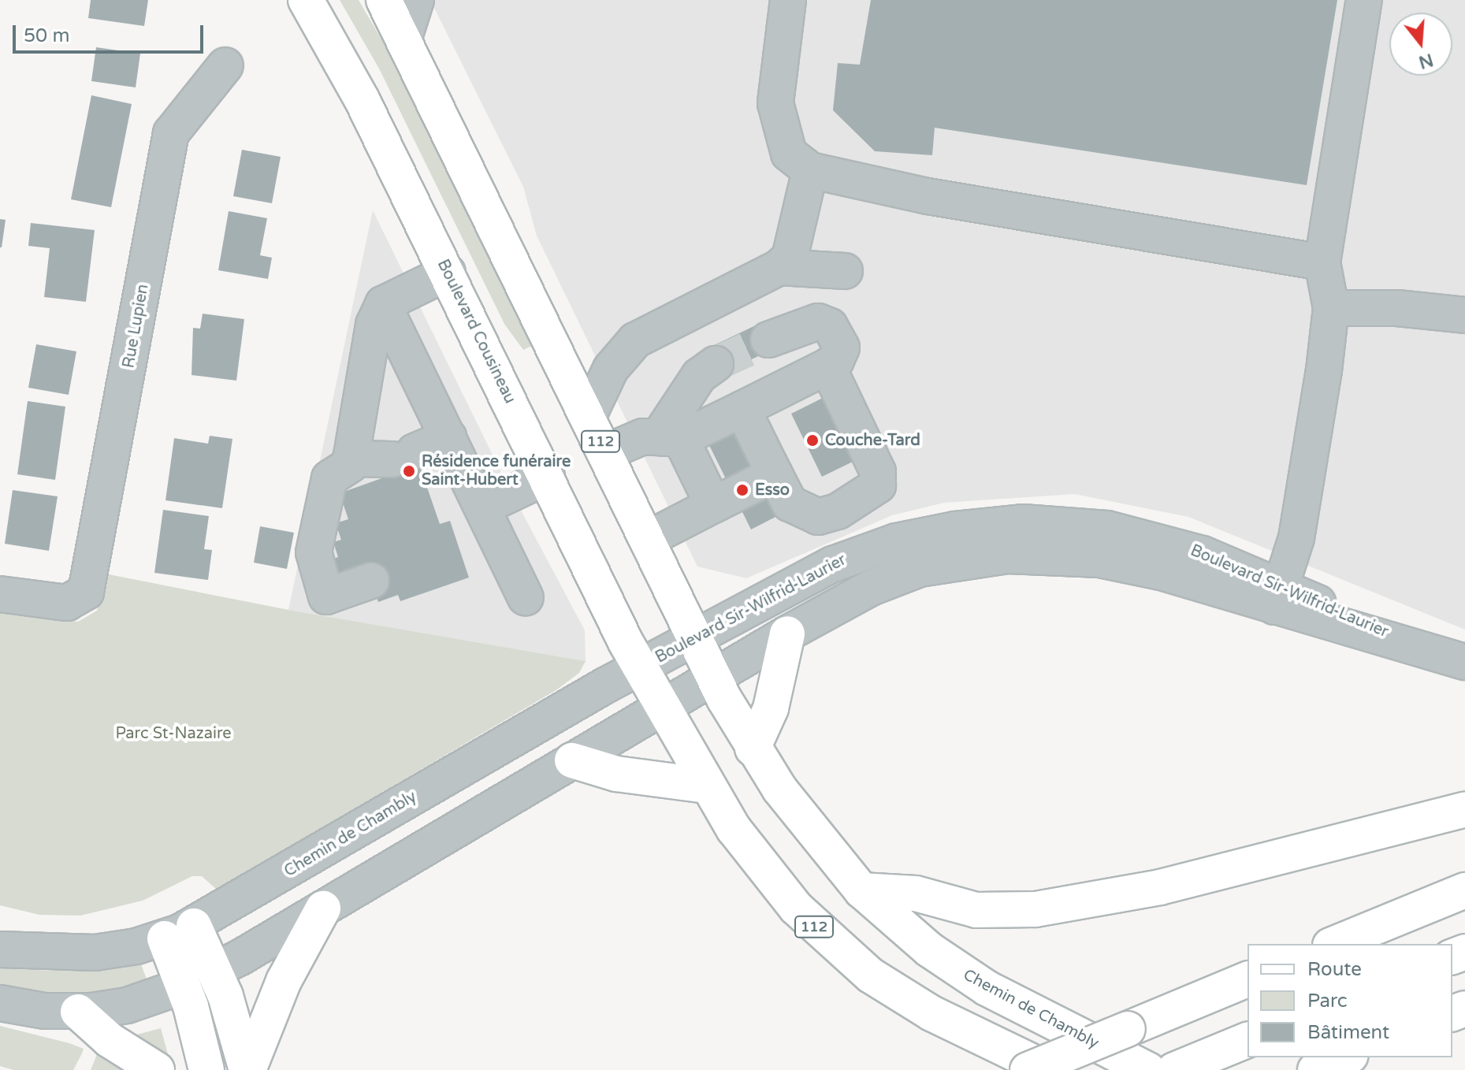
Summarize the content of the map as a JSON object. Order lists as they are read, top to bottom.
{
  "streets": {
    "main road": ["Boulevard Cousineau", "112", "Chemin de Chambly"],
    "street": ["Rue Lupien", "Boulevard Sir-Wilfrid-Laurier"]
  },
  "crossings": [
    ["Boulevard Cousineau", "112"],
    ["Boulevard Cousineau", "Boulevard Sir-Wilfrid-Laurier"],
    ["Boulevard Cousineau", "Chemin de Chambly"],
    ["112", "Boulevard Sir-Wilfrid-Laurier"],
    ["112", "Chemin de Chambly"],
    ["Boulevard Sir-Wilfrid-Laurier", "Chemin de Chambly"]
  ],
  "parks": ["Parc St-Nazaire"],
  "places": ["Couche-Tard", "Résidence funéraire Saint-Hubert", "Esso"],
  "legend": ["Route", "Parc", "Bâtiment"],
  "scale_bar": "50 m",
  "north": "bottom"
}
